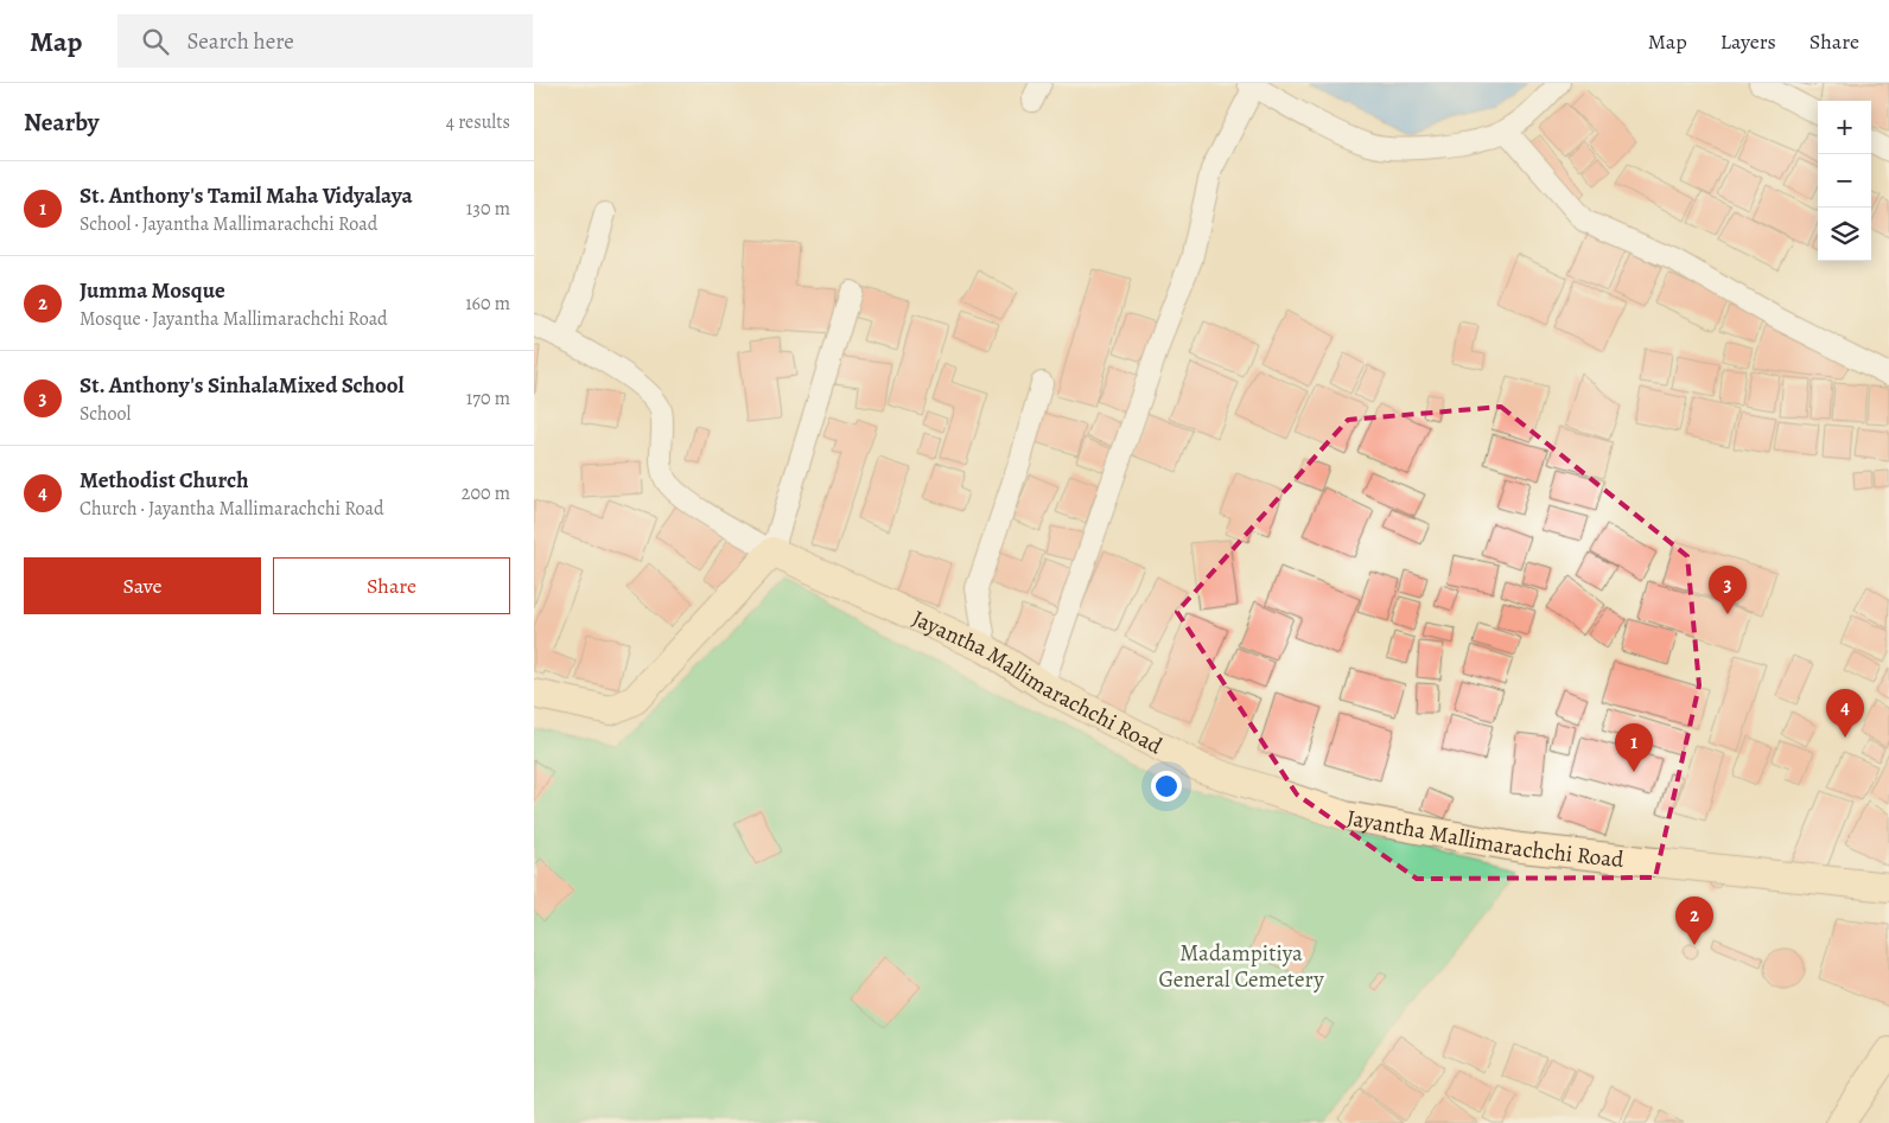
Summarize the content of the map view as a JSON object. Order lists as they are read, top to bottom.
{
  "streets": {
    "street": ["Jayantha Mallimarachchi Road"]
  },
  "parks": ["Madampitiya General Cemetery"],
  "page": {
    "header": "Map",
    "search": "Search here",
    "nav": ["Map", "Layers", "Share"],
    "heading": ["Nearby", "4 results"],
    "map_buttons": ["+", "−"],
    "list": [
      {
        "mark": "1",
        "name": "St. Anthony's Tamil Maha Vidyalaya",
        "note": "School · Jayantha Mallimarachchi Road",
        "value": "130 m"
      },
      {
        "mark": "2",
        "name": "Jumma Mosque",
        "note": "Mosque · Jayantha Mallimarachchi Road",
        "value": "160 m"
      },
      {
        "mark": "3",
        "name": "St. Anthony's SinhalaMixed School",
        "note": "School",
        "value": "170 m"
      },
      {
        "mark": "4",
        "name": "Methodist Church",
        "note": "Church · Jayantha Mallimarachchi Road",
        "value": "200 m"
      }
    ],
    "buttons": ["Save", "Share"],
    "pins": [
      "3",
      "4",
      "1",
      "2"
    ]
  }
}
